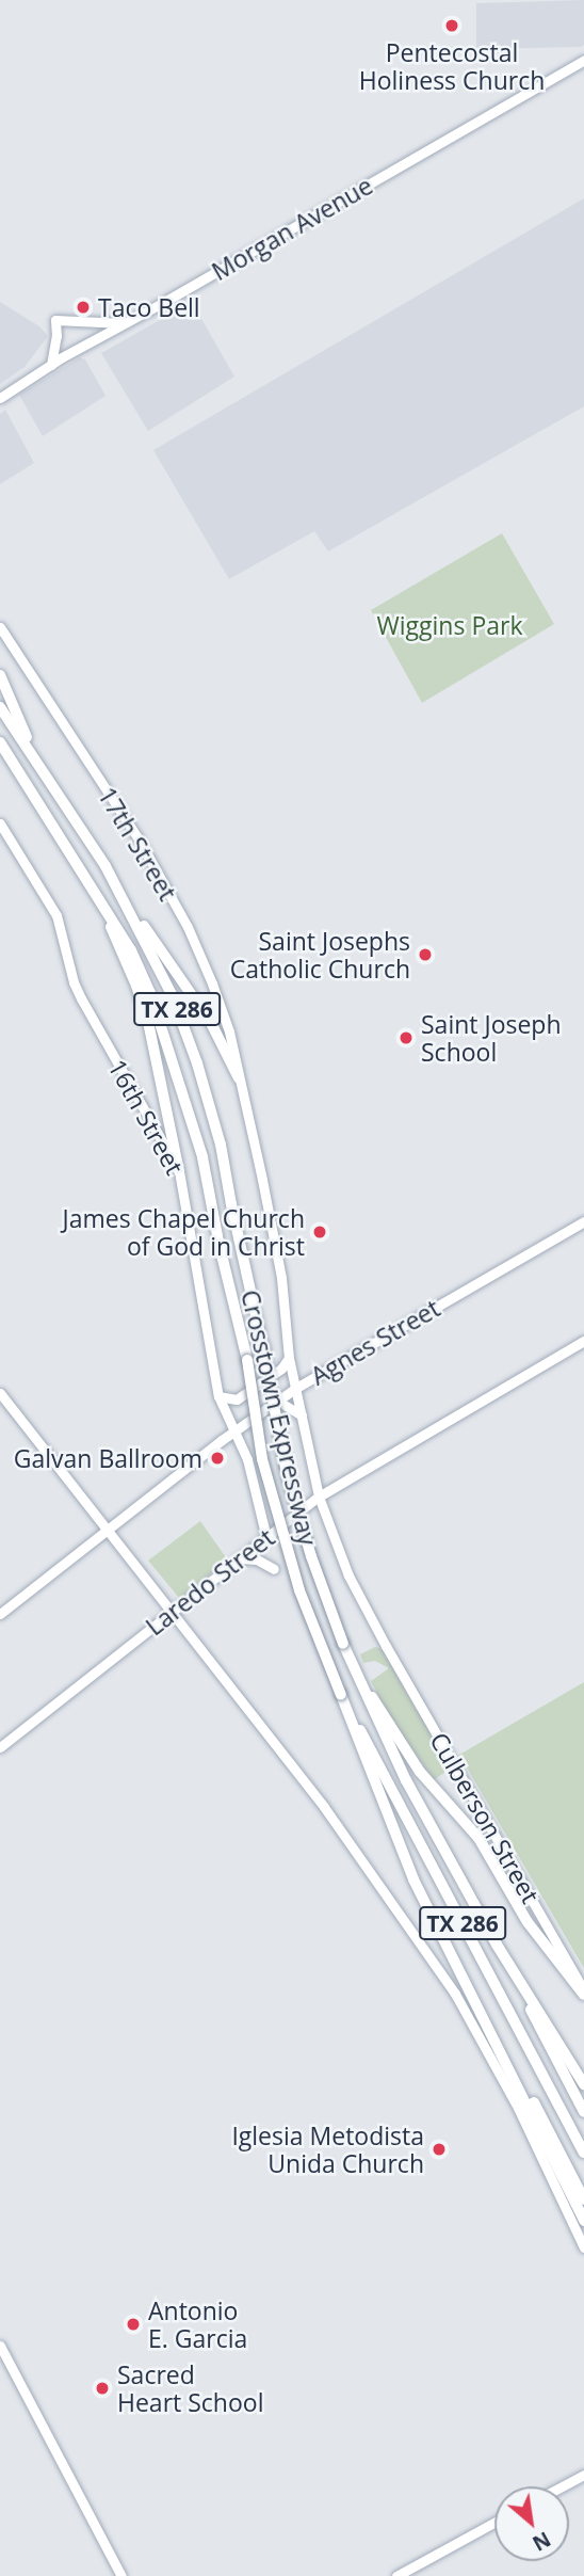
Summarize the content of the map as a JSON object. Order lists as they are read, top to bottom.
{
  "streets": {
    "highway": ["TX 286", "Crosstown Expressway"],
    "main road": [
      "Morgan Avenue",
      "17th Street",
      "16th Street",
      "Agnes Street",
      "Laredo Street",
      "Culberson Street"
    ]
  },
  "crossings": [
    ["17th Street", "Crosstown Expressway"],
    ["TX 286", "Crosstown Expressway"],
    ["16th Street", "Agnes Street"],
    ["16th Street", "Crosstown Expressway"],
    ["Agnes Street", "Crosstown Expressway"],
    ["Crosstown Expressway", "Laredo Street"],
    ["Crosstown Expressway", "Culberson Street"]
  ],
  "parks": ["Wiggins Park"],
  "places": [
    "Pentecostal Holiness Church",
    "Taco Bell",
    "Saint Josephs Catholic Church",
    "Saint Joseph School",
    "James Chapel Church of God in Christ",
    "Galvan Ballroom",
    "Iglesia Metodista Unida Church",
    "Antonio E. Garcia",
    "Sacred Heart School"
  ],
  "north": "bottom right"
}
